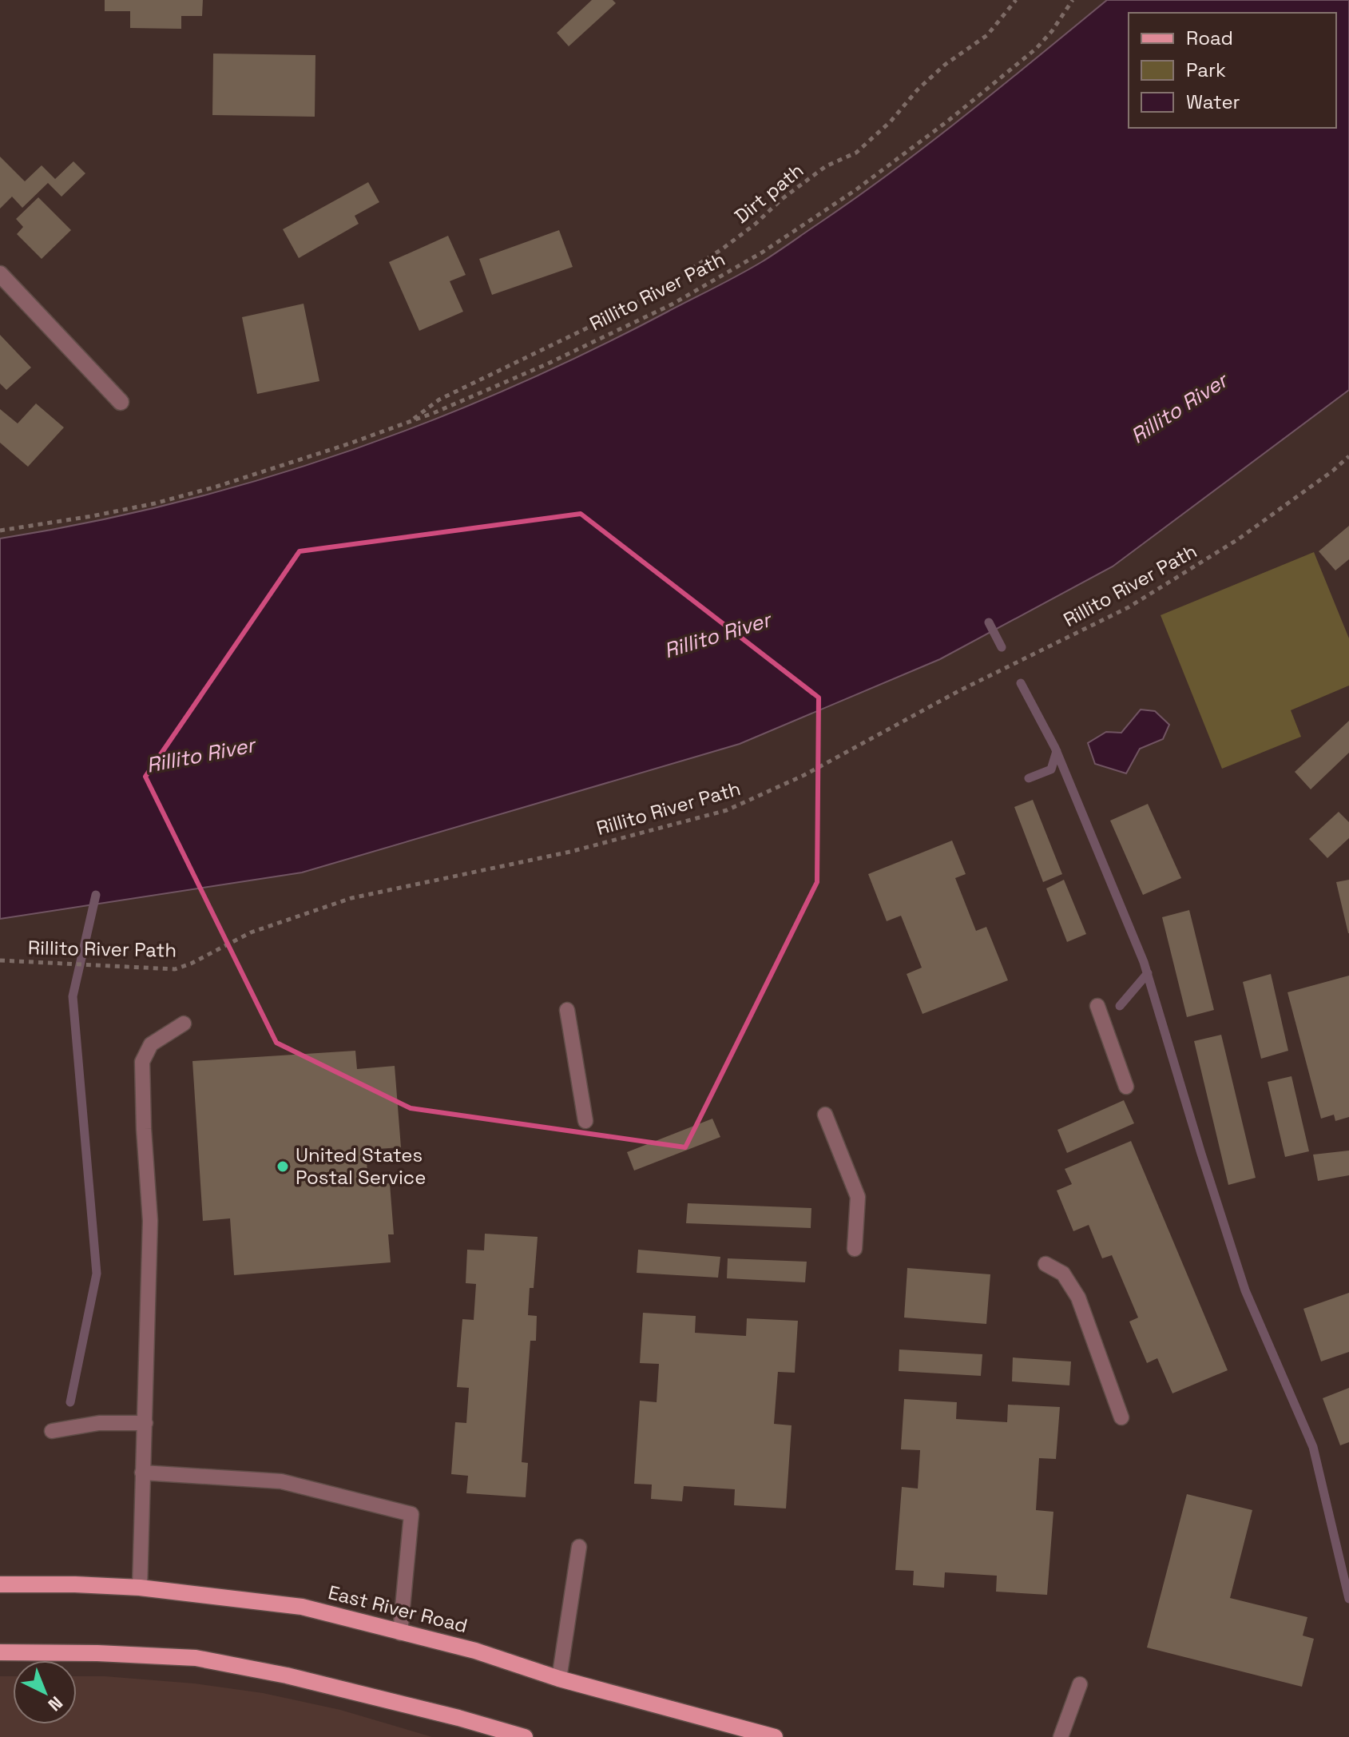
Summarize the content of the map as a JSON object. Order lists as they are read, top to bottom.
{
  "streets": {
    "main road": ["East River Road"],
    "path": ["Dirt path", "Rillito River Path"]
  },
  "crossings": [
    ["Dirt path", "Rillito River Path"]
  ],
  "water": ["Rillito River"],
  "places": ["United States Postal Service"],
  "legend": ["Road", "Park", "Water"],
  "north": "bottom right"
}
